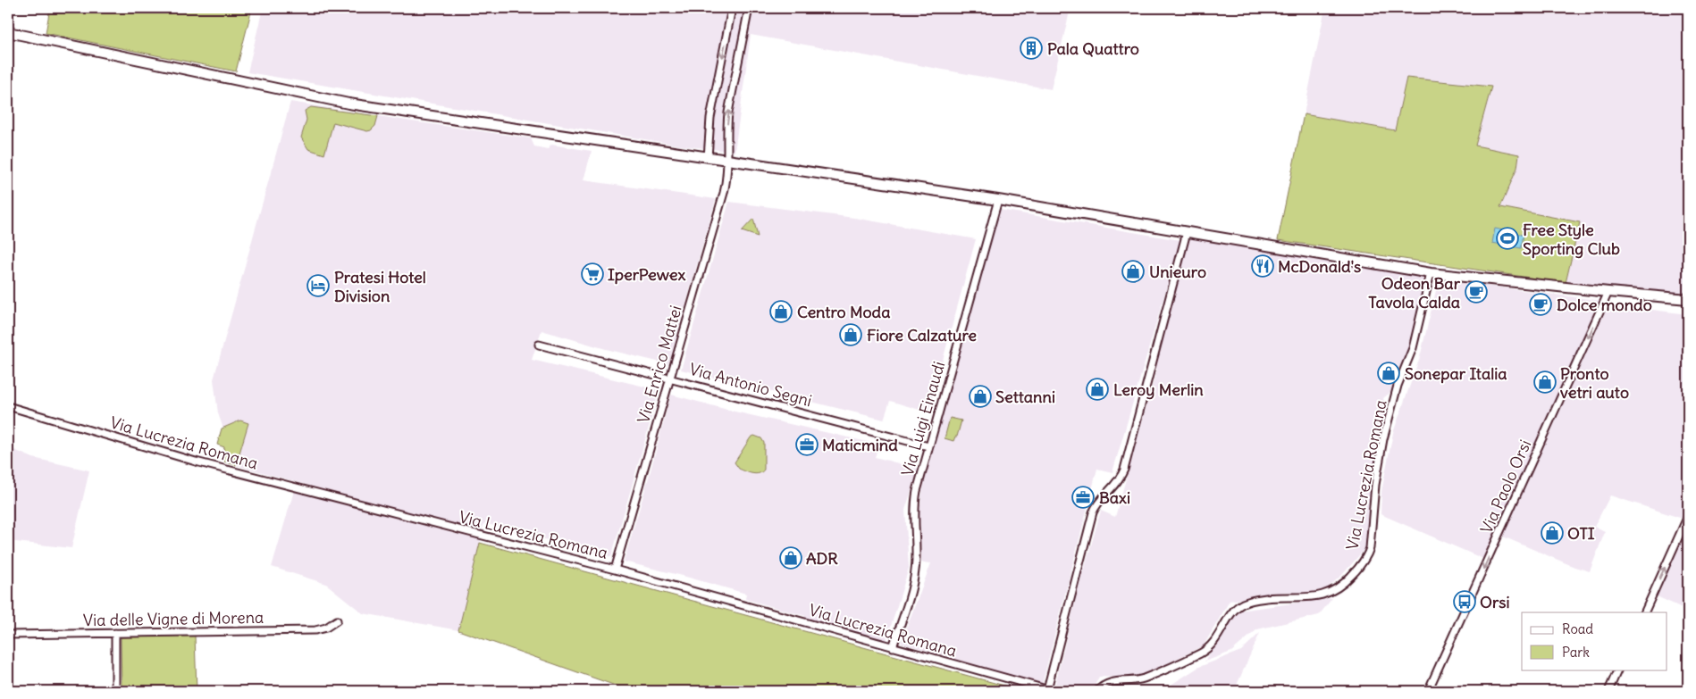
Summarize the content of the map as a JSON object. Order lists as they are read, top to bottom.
{
  "streets": {
    "street": [
      "Via Enrico Mattei",
      "Via Antonio Segni",
      "Via Luigi Einaudi",
      "Via Lucrezia Romana",
      "Via Paolo Orsi",
      "Via delle Vigne di Morena"
    ]
  },
  "crossings": [
    ["Via Enrico Mattei", "Via Antonio Segni"],
    ["Via Enrico Mattei", "Via Lucrezia Romana"],
    ["Via Antonio Segni", "Via Luigi Einaudi"],
    ["Via Luigi Einaudi", "Via Lucrezia Romana"]
  ],
  "one_way": ["Via Paolo Orsi"],
  "places": {
    "building": ["Pala Quattro"],
    "sports": ["Free Style Sporting Club"],
    "restaurant": ["McDonald's"],
    "shop": [
      "Unieuro",
      "Centro Moda",
      "Fiore Calzature",
      "Sonepar Italia",
      "Pronto vetri auto",
      "Leroy Merlin",
      "Settanni",
      "OTI",
      "ADR"
    ],
    "supermarket": ["IperPewex"],
    "hotel": ["Pratesi Hotel Division"],
    "cafe": ["Odeon Bar Tavola Calda", "Dolce mondo"],
    "office": ["Maticmind", "Baxi"],
    "bus stop": ["Orsi"]
  },
  "legend": ["Road", "Park"]
}
